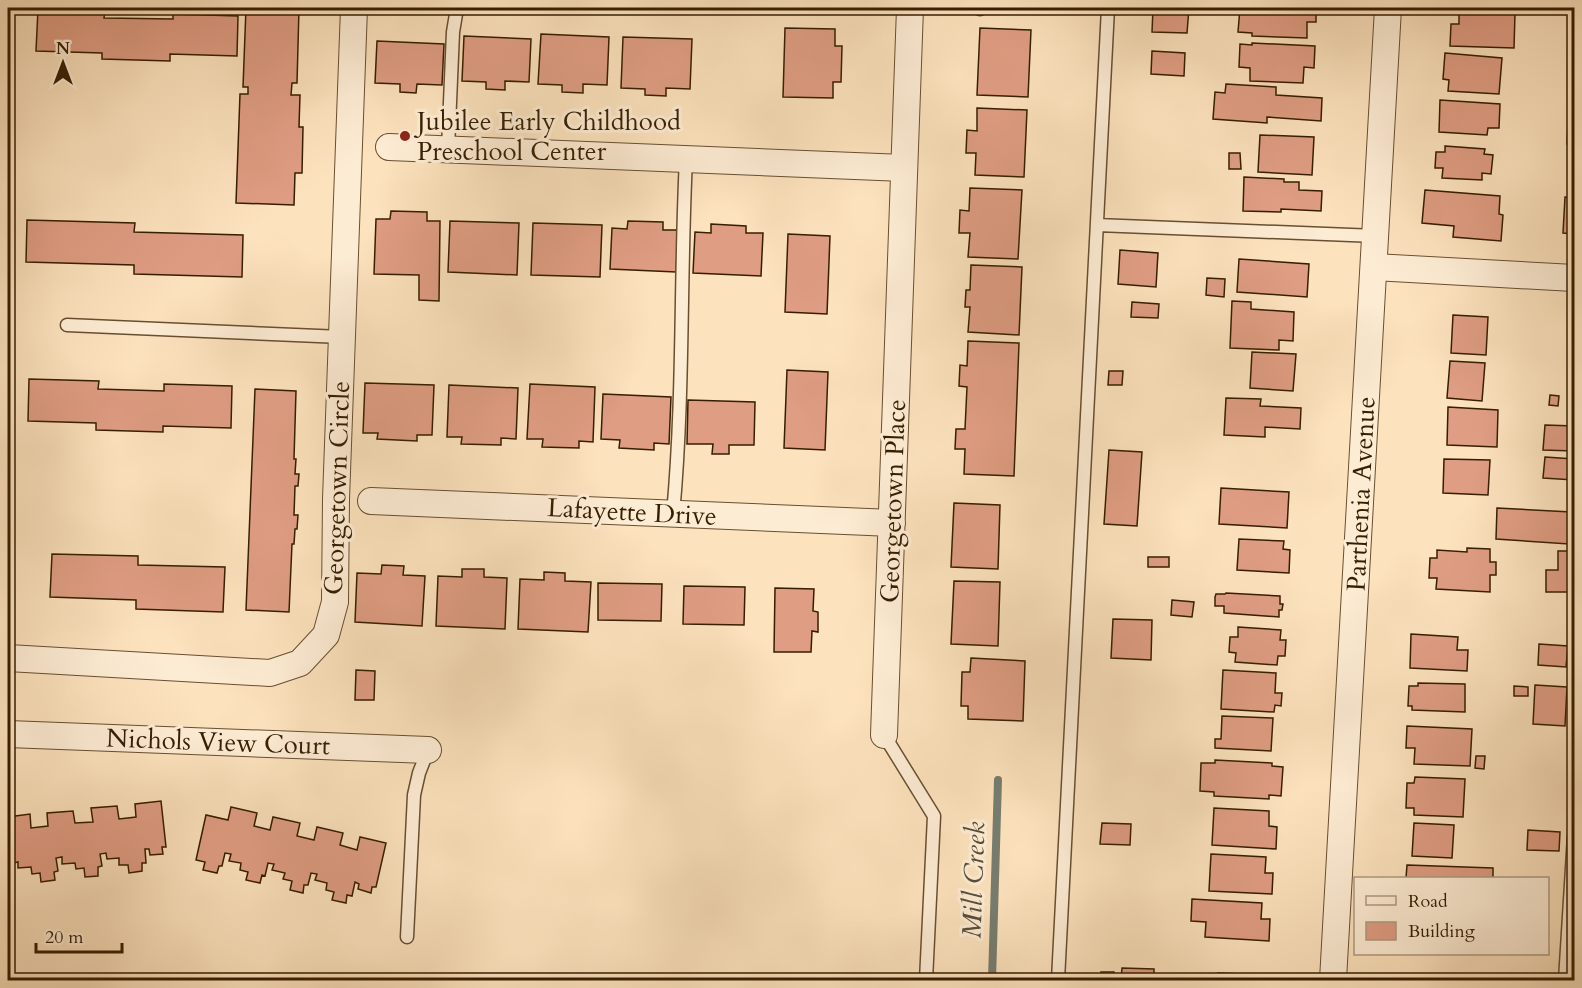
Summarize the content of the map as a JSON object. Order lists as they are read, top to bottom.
{
  "streets": {
    "street": [
      "Georgetown Circle",
      "Parthenia Avenue",
      "Georgetown Place",
      "Lafayette Drive",
      "Nichols View Court"
    ]
  },
  "crossings": [
    ["Georgetown Place", "Lafayette Drive"]
  ],
  "water": ["Mill Creek"],
  "places": ["Jubilee Early Childhood Preschool Center"],
  "legend": ["Road", "Building"],
  "scale_bar": "20 m",
  "north": "top"
}
